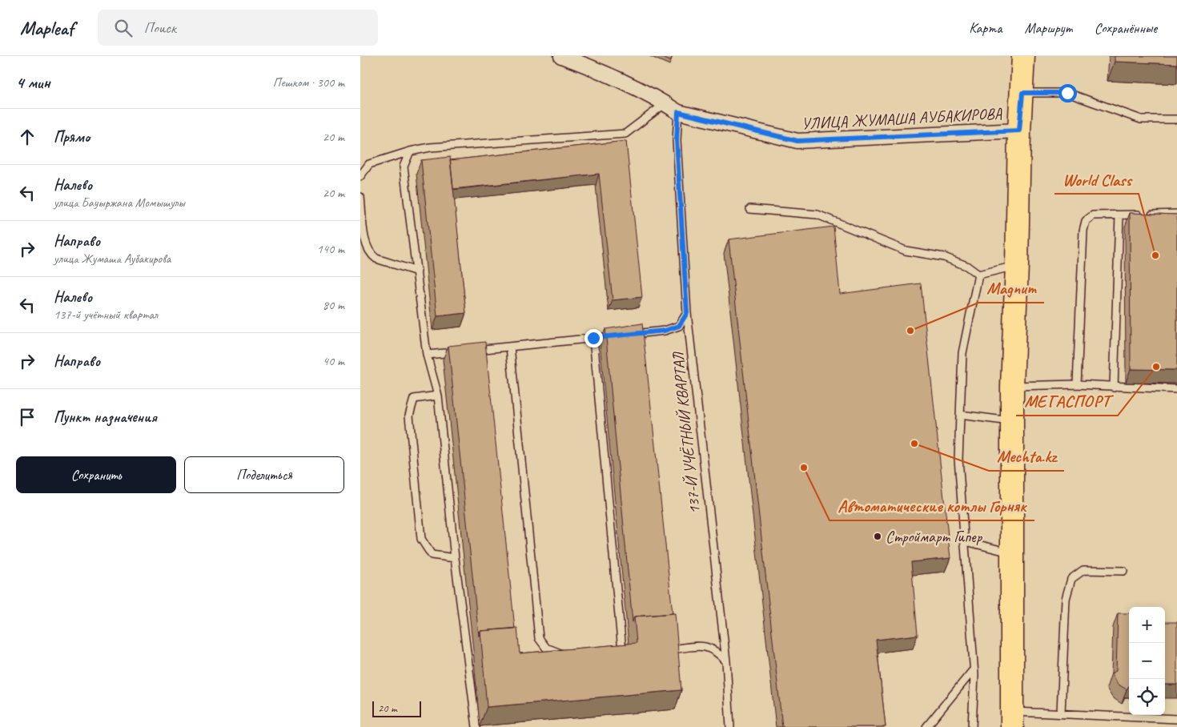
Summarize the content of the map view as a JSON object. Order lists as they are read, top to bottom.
{
  "streets": {
    "street": ["УЛИЦА ЖУМАША АУБАКИРОВА"],
    "lane": ["137-Й УЧЁТНЫЙ КВАРТАЛ"]
  },
  "crossings": [
    ["УЛИЦА ЖУМАША АУБАКИРОВА", "137-Й УЧЁТНЫЙ КВАРТАЛ"]
  ],
  "places": [
    "World Class",
    "Magnum",
    "МЕГАСПОРТ",
    "Mechta.kz",
    "Автоматические котлы Горняк",
    "Строймарт Гипер"
  ],
  "scale_bar": "20 m",
  "page": {
    "header": "Mapleaf",
    "search": "Поиск",
    "nav": ["Карта", "Маршрут", "Сохранённые"],
    "heading": ["4 мин", "Пешком · 300 m"],
    "list": [
      ["Прямо", "20 m"],
      ["Налево", "улица Бауыржана Момышулы", "20 m"],
      ["Направо", "улица Жумаша Аубакирова", "140 m"],
      ["Налево", "137-й учётный квартал", "80 m"],
      ["Направо", "40 m"],
      "Пункт назначения"
    ],
    "buttons": ["Сохранить", "Поделиться"],
    "map_buttons": ["+", "−"],
    "scale": "20 m"
  }
}
